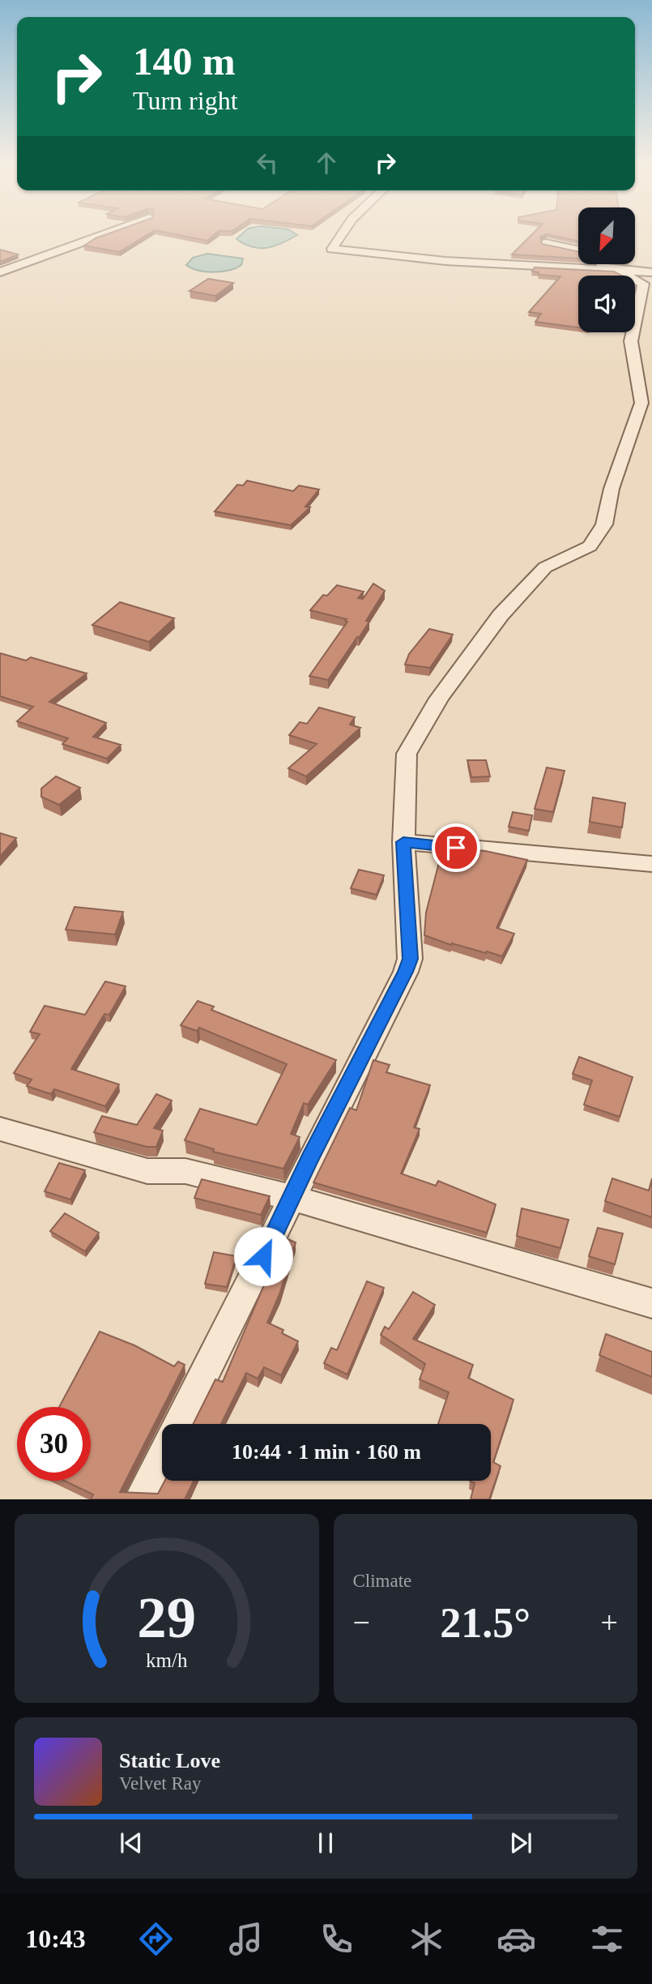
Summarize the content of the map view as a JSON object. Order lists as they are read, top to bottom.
{
  "north": "bottom left",
  "page": {
    "turn": ["140 m", "Turn right"],
    "limit": "30",
    "trip": "10:44 · 1 min · 160 m",
    "tile": "Climate",
    "heat": ["−", "21.5°", "+"],
    "song": ["Static Love", "Velvet Ray"],
    "tabs": "10:43",
    "gauge": ["29", "km/h"]
  }
}
